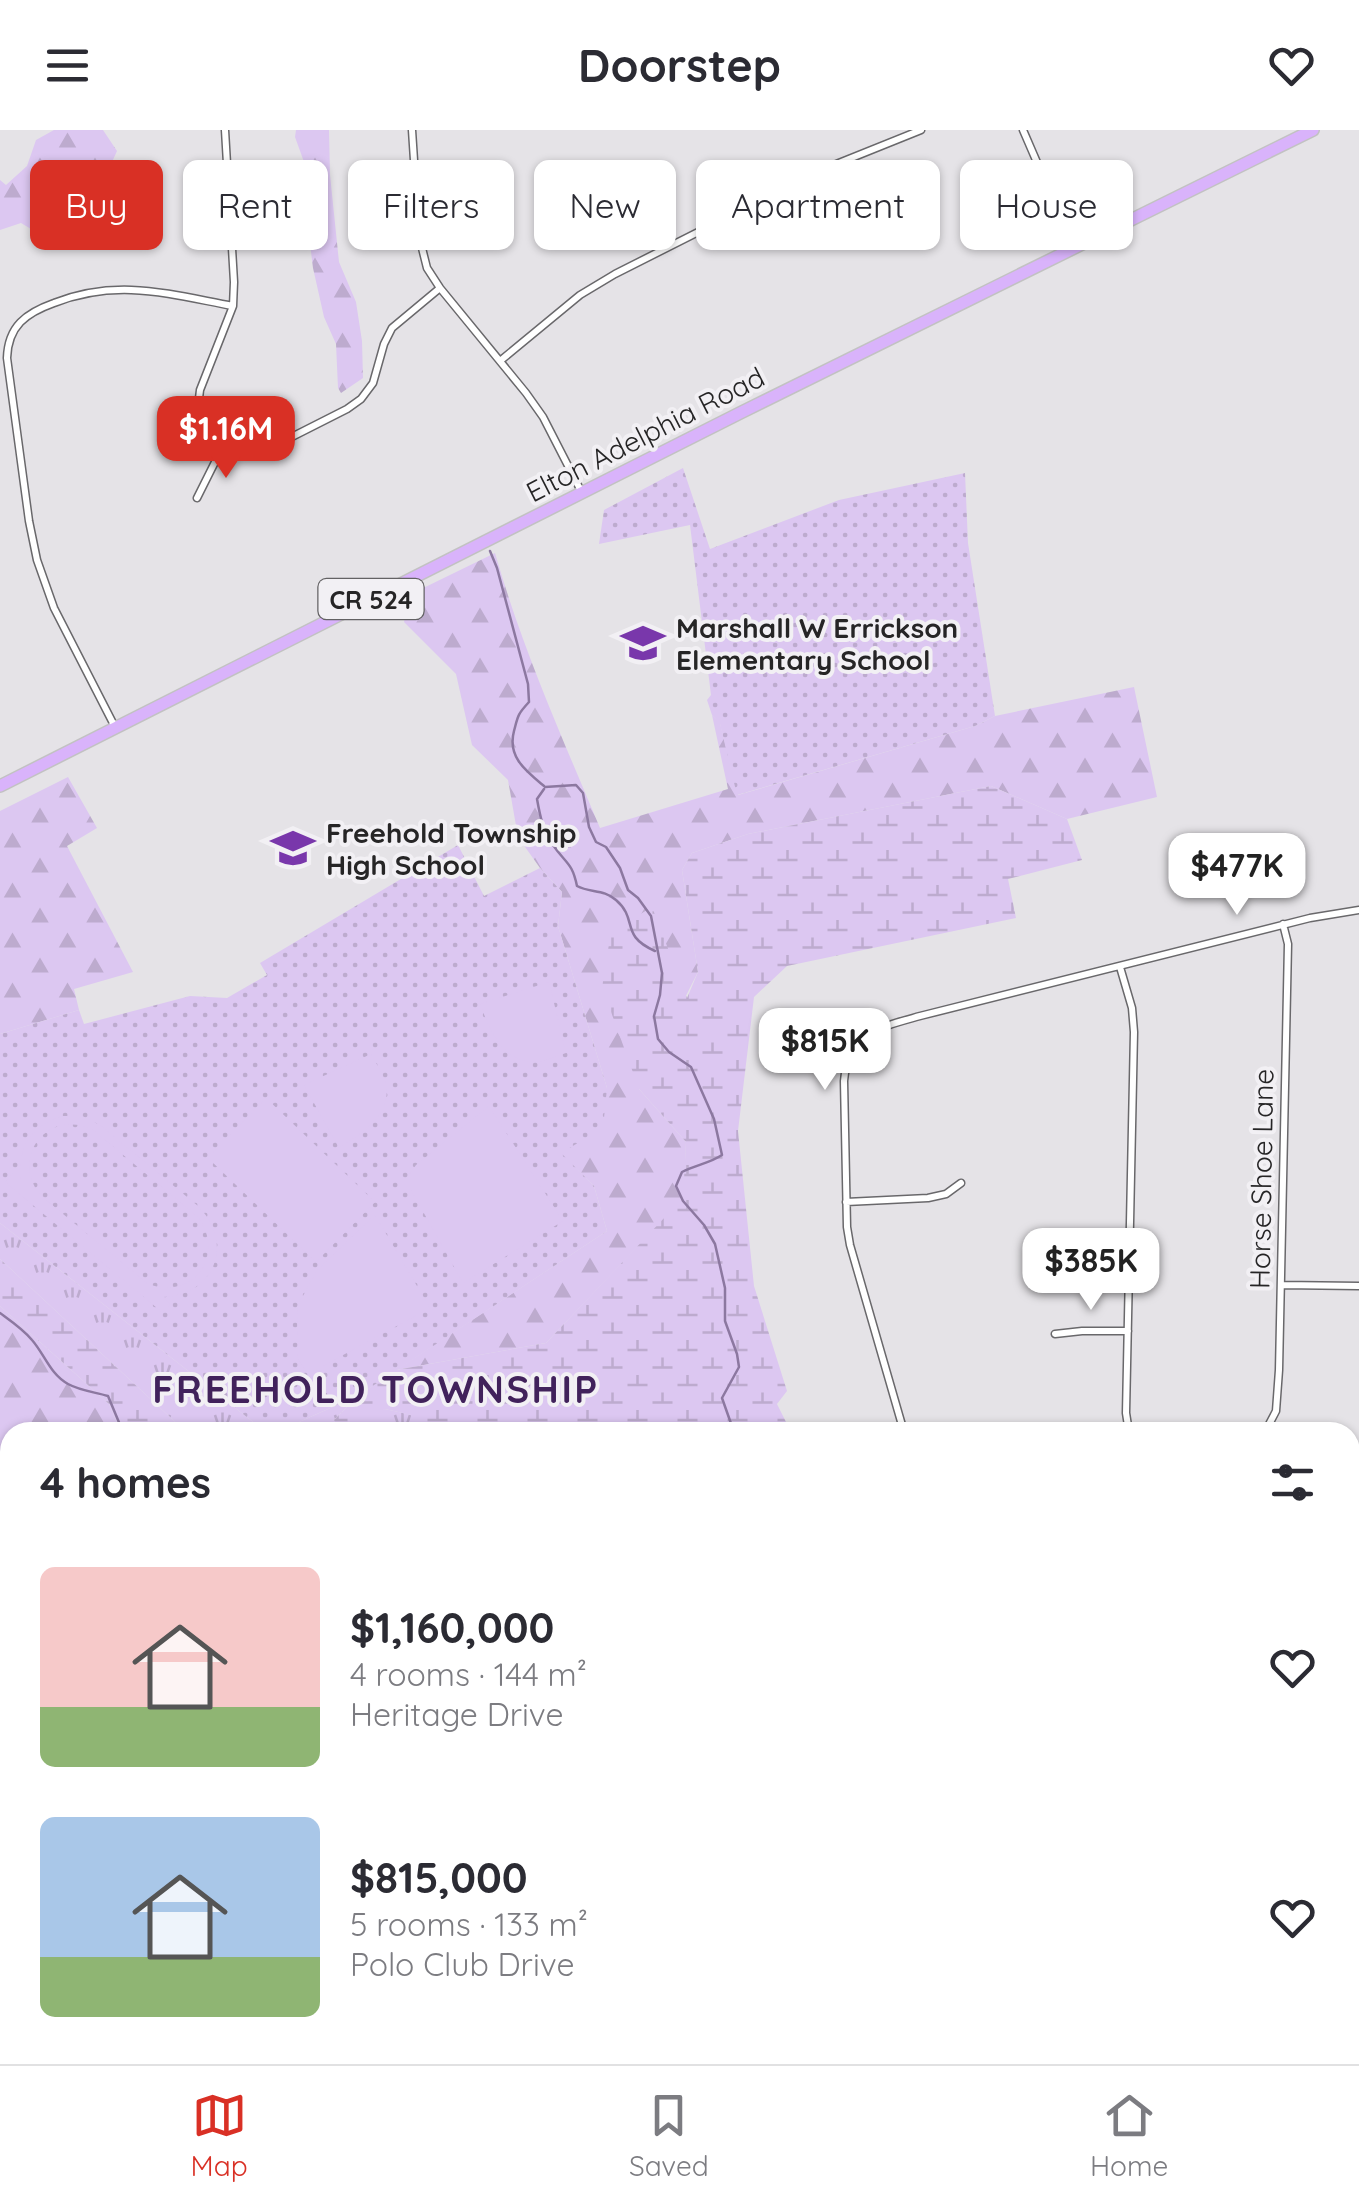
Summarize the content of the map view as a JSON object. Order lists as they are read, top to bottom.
{
  "streets": {
    "main road": ["Elton Adelphia Road", "CR 524"],
    "street": ["Horse Shoe Lane"]
  },
  "districts": ["FREEHOLD TOWNSHIP"],
  "places": {
    "school or university": ["Marshall W Errickson Elementary School", "Freehold Township High School"]
  },
  "page": {
    "header": "Doorstep",
    "chip": [
      "Buy",
      "Rent",
      "Filters",
      "New",
      "Apartment",
      "House"
    ],
    "price": [
      "$1.16M",
      "$477K",
      "$815K",
      "$385K"
    ],
    "heading": "4 homes",
    "list": [
      {
        "name": "$1,160,000",
        "note": "4 rooms · 144 m² · Heritage Drive"
      },
      {
        "name": "$815,000",
        "note": "5 rooms · 133 m² · Polo Club Drive"
      }
    ],
    "tabs": ["Map", "Saved", "Home"]
  }
}
